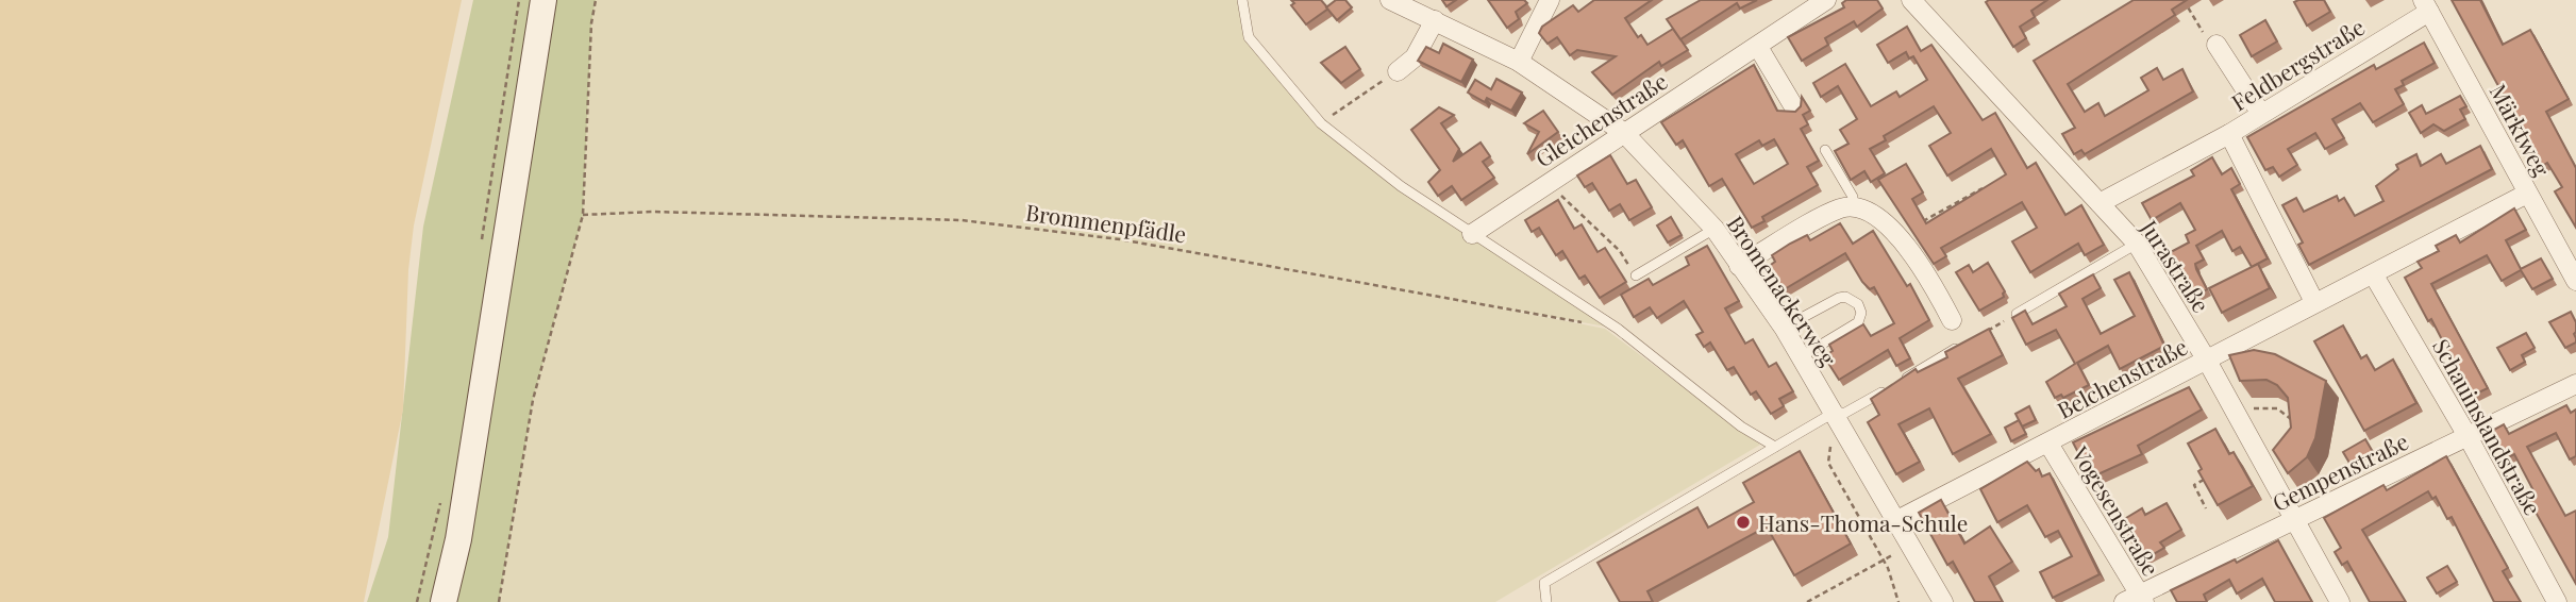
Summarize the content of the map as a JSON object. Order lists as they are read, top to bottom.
{
  "streets": {
    "street": [
      "Feldbergstraße",
      "Gleichenstraße",
      "Märktweg",
      "Jurastraße",
      "Bromenackerweg",
      "Belchenstraße",
      "Schauinslandstraße",
      "Gempenstraße",
      "Vogesenstraße"
    ],
    "path": ["Brommenpfädle"]
  },
  "crossings": [
    ["Feldbergstraße", "Märktweg"],
    ["Feldbergstraße", "Jurastraße"],
    ["Feldbergstraße", "Belchenstraße"],
    ["Gleichenstraße", "Bromenackerweg"],
    ["Märktweg", "Belchenstraße"],
    ["Jurastraße", "Belchenstraße"],
    ["Jurastraße", "Gempenstraße"],
    ["Bromenackerweg", "Belchenstraße"],
    ["Belchenstraße", "Schauinslandstraße"],
    ["Belchenstraße", "Vogesenstraße"],
    ["Schauinslandstraße", "Gempenstraße"],
    ["Gempenstraße", "Vogesenstraße"]
  ],
  "places": ["Hans-Thoma-Schule"]
}
